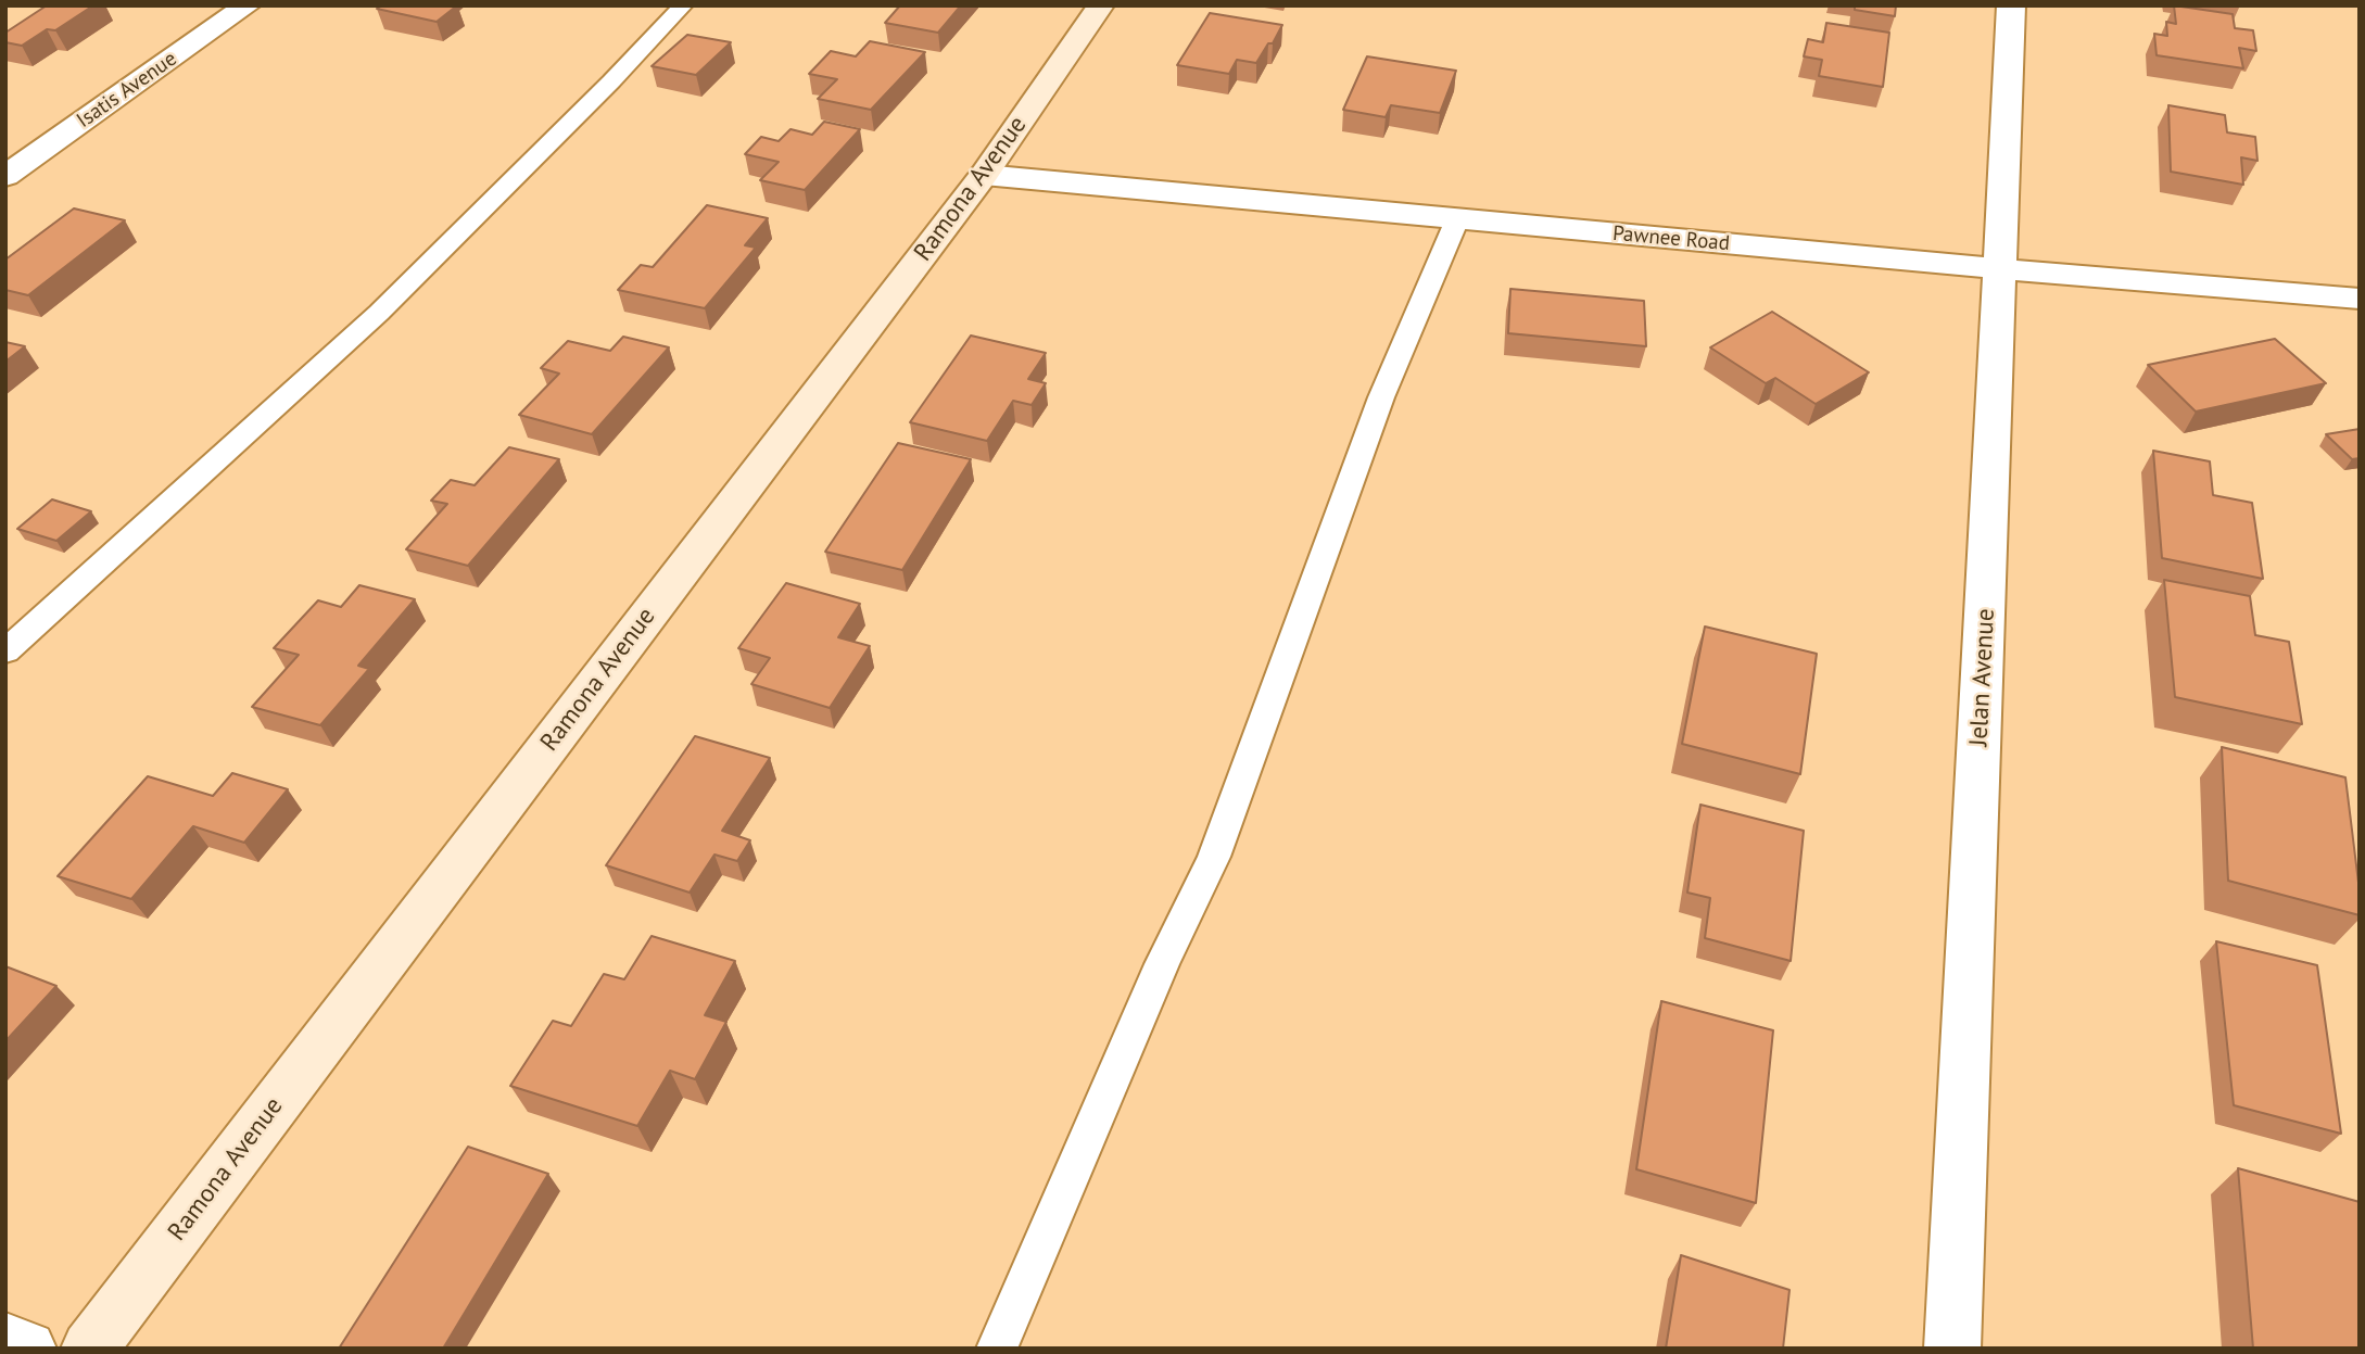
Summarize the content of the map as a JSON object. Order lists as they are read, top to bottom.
{
  "streets": {
    "street": [
      "Isatis Avenue",
      "Ramona Avenue",
      "Pawnee Road",
      "Jelan Avenue"
    ]
  },
  "crossings": [
    ["Ramona Avenue", "Pawnee Road"],
    ["Pawnee Road", "Jelan Avenue"]
  ]
}
